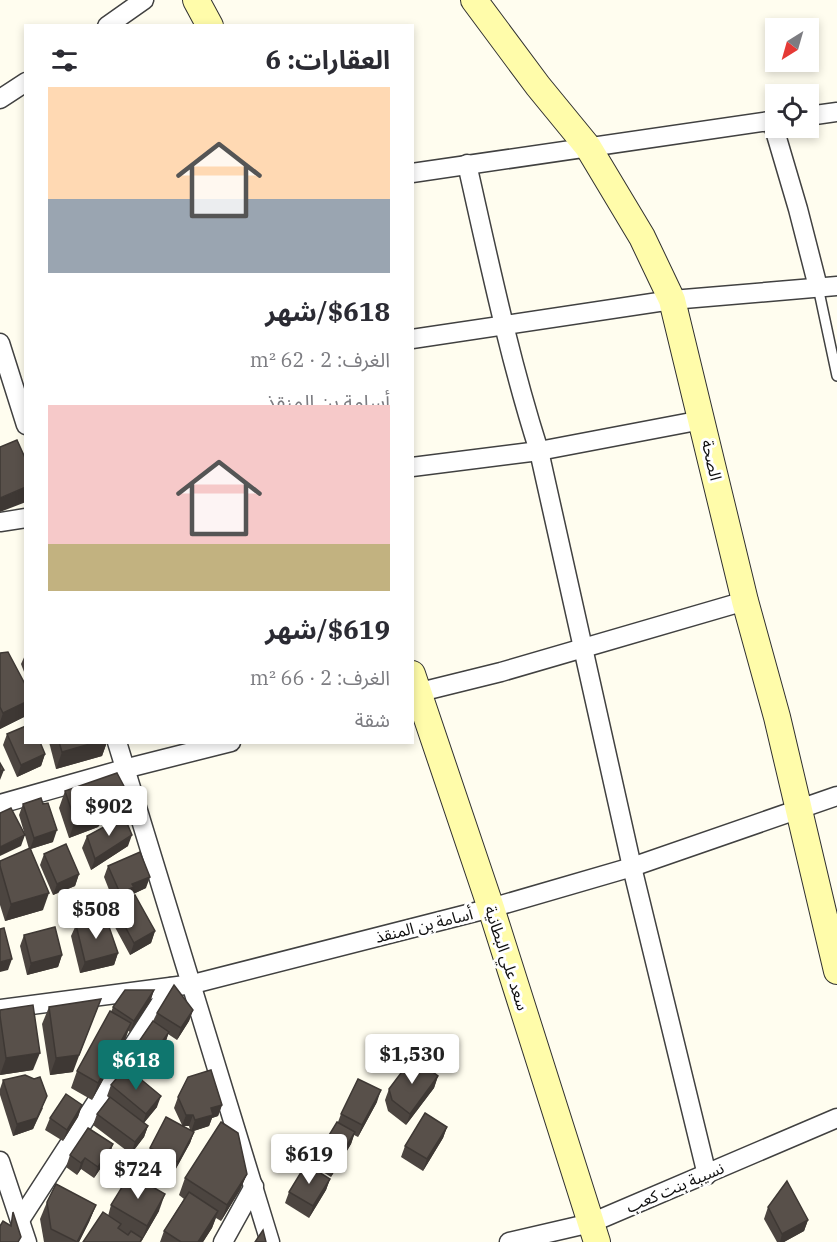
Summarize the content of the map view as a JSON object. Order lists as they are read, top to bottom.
{
  "streets": {
    "main road": ["الصحة", "سعد علي البطانية"],
    "street": ["أسامة بن المنقذ", "نسيبة بنت كعب"]
  },
  "crossings": [
    ["الصحة", "أسامة بن المنقذ"],
    ["أسامة بن المنقذ", "سعد علي البطانية"],
    ["سعد علي البطانية", "نسيبة بنت كعب"]
  ],
  "north": "bottom left",
  "page": {
    "heading": "العقارات: 6",
    "list": [
      {
        "name": "$618/شهر",
        "note": "الغرف: 2 · 62 m² · أسامة بن المنقذ"
      },
      {
        "name": "$619/شهر",
        "note": "الغرف: 2 · 66 m² · شقة"
      }
    ],
    "price": [
      "$902",
      "$508",
      "$1,530",
      "$618",
      "$619",
      "$724"
    ]
  }
}
